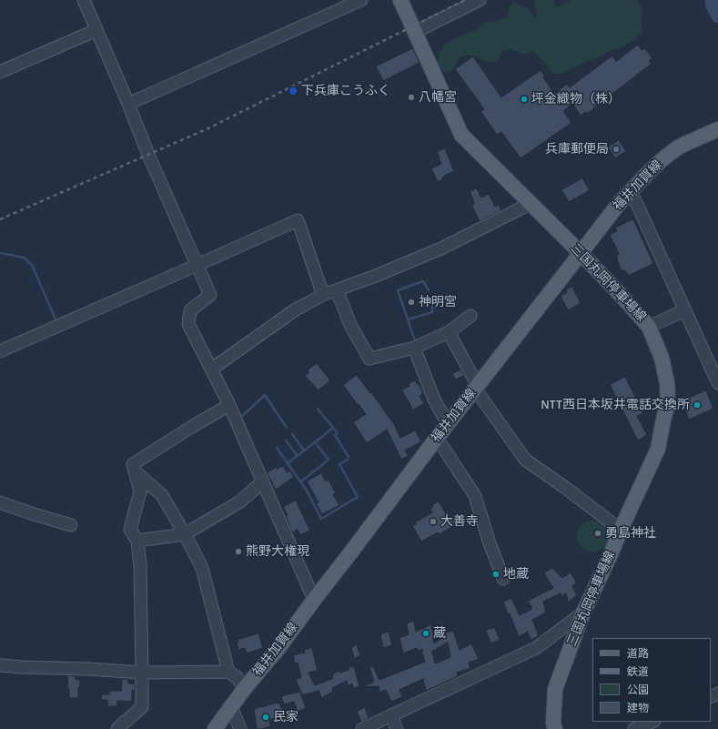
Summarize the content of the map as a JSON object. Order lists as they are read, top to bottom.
{
  "streets": {
    "main road": ["福井加賀線", "三国丸岡停車場線"]
  },
  "crossings": [
    ["福井加賀線", "三国丸岡停車場線"]
  ],
  "places": [
    "下兵庫こうふく",
    "八幡宮",
    "坪金織物（株）",
    "兵庫郵便局",
    "神明宮",
    "NTT西日本坂井電話交換所",
    "大善寺",
    "勇島神社",
    "熊野大権現",
    "地蔵",
    "蔵",
    "民家"
  ],
  "legend": [
    "道路",
    "鉄道",
    "公園",
    "建物"
  ]
}
